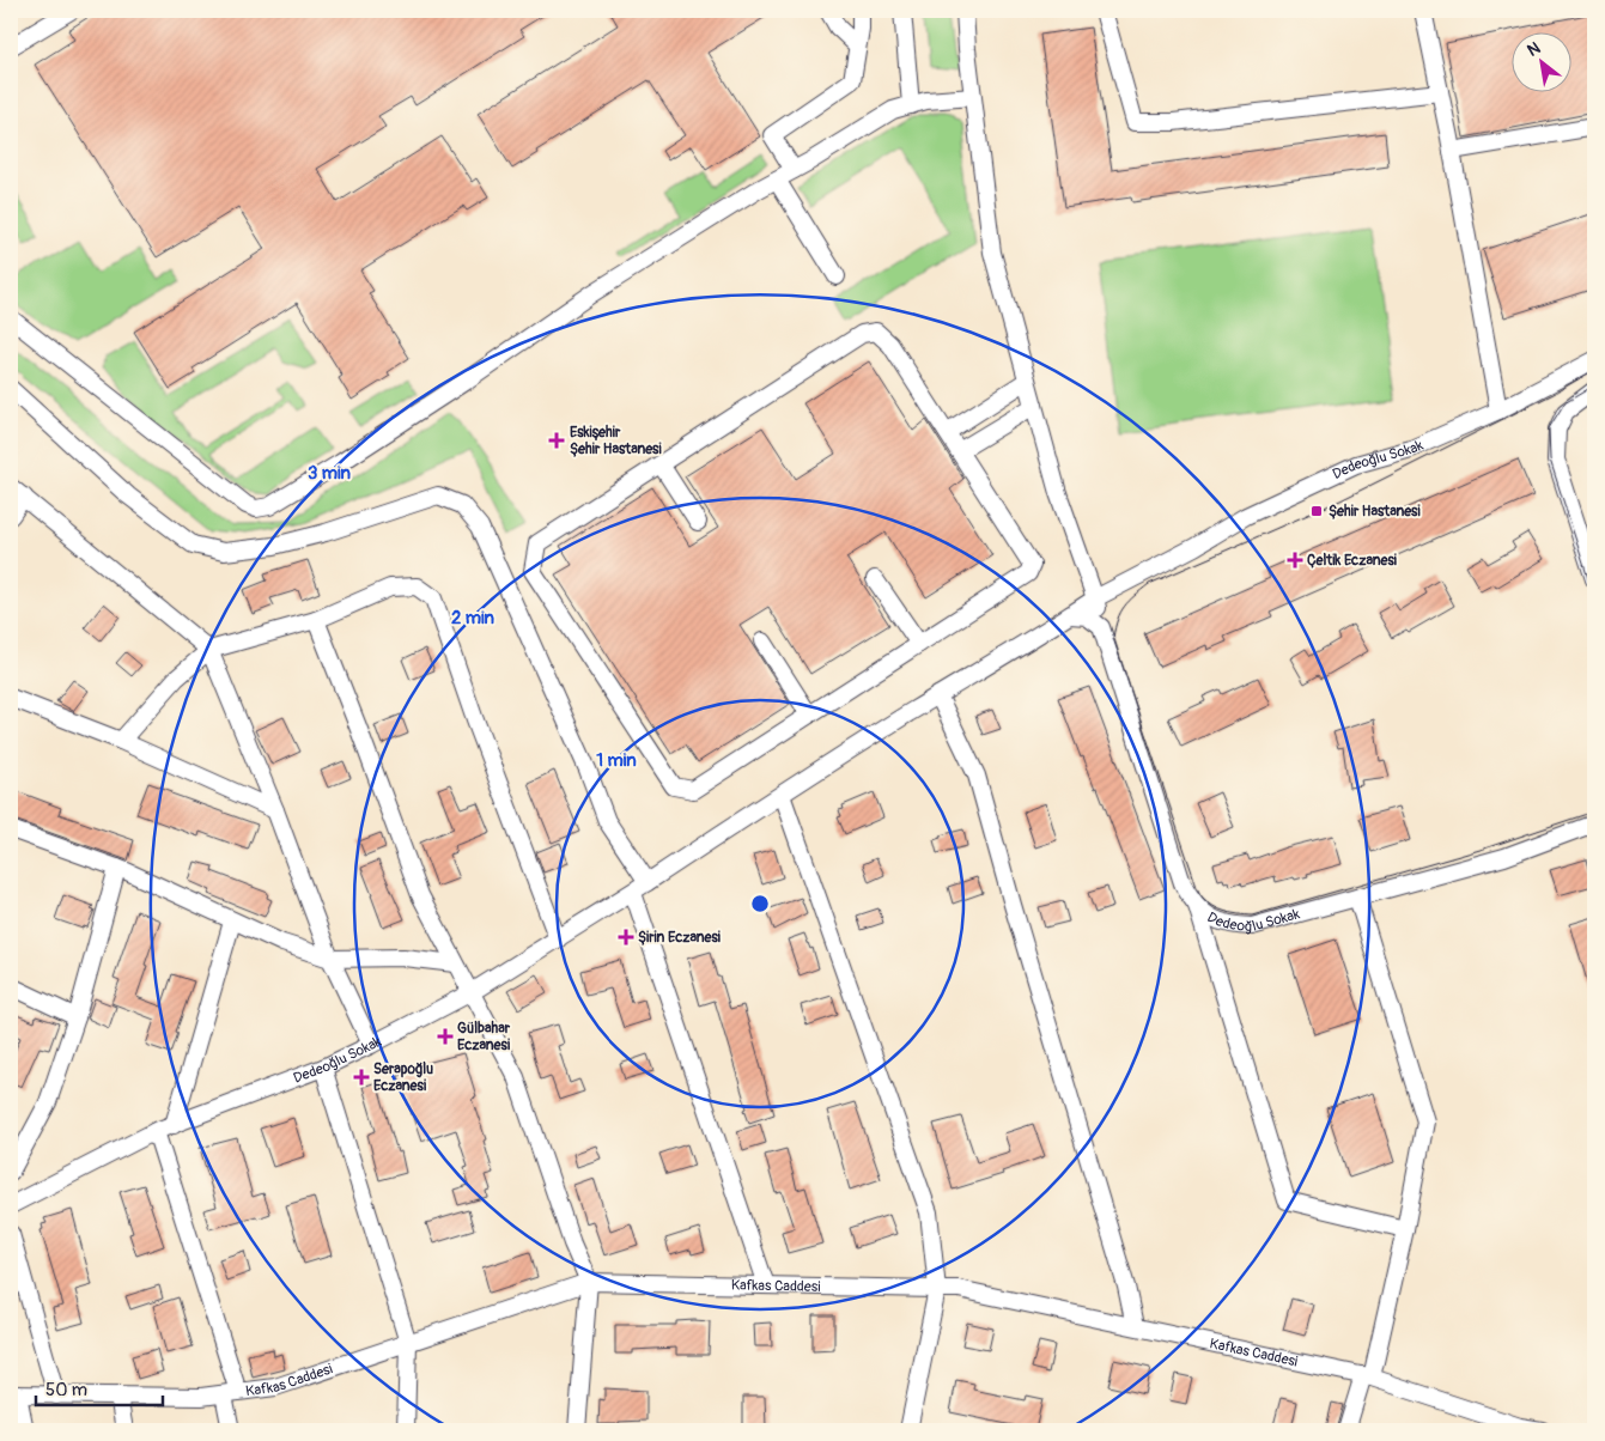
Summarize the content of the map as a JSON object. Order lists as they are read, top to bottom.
{
  "streets": {
    "street": ["Dedeoğlu Sokak", "Kafkas Caddesi"]
  },
  "places": {
    "health": [
      "Eskişehir Şehir Hastanesi",
      "Çeltik Eczanesi",
      "Şirin Eczanesi",
      "Gülbahar Eczanesi",
      "Serapoğlu Eczanesi"
    ],
    "transit": ["Şehir Hastanesi"]
  },
  "scale_bar": "50 m",
  "north": "top left",
  "rings": ["3 min", "2 min", "1 min"]
}
